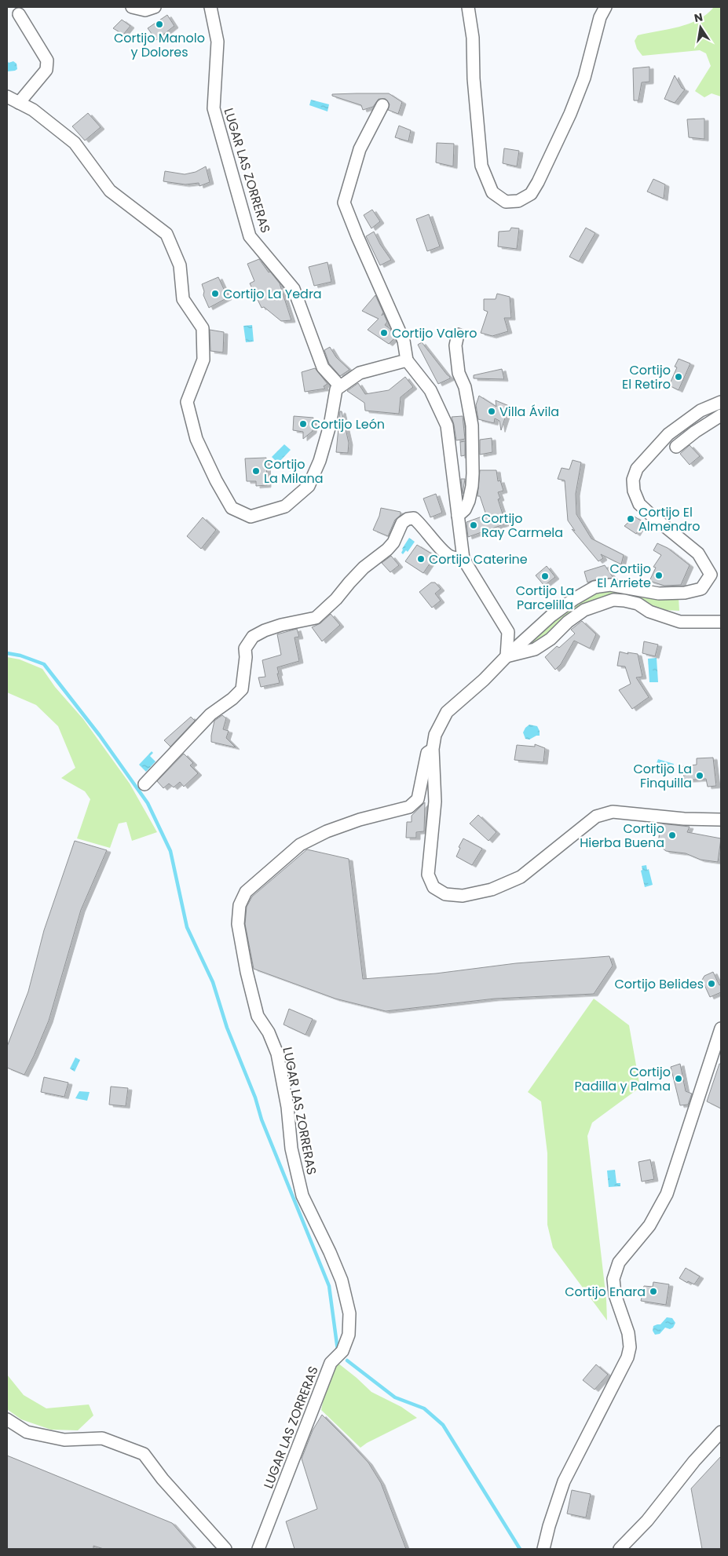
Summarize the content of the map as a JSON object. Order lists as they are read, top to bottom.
{
  "streets": {
    "street": ["LUGAR LAS ZORRERAS"]
  },
  "places": [
    "Cortijo Manolo y Dolores",
    "Cortijo La Yedra",
    "Cortijo Valero",
    "Cortijo El Retiro",
    "Villa Ávila",
    "Cortijo León",
    "Cortijo La Milana",
    "Cortijo El Almendro",
    "Cortijo Ray Carmela",
    "Cortijo Caterine",
    "Cortijo El Arriete",
    "Cortijo La Parcelilla",
    "Cortijo La Finquilla",
    "Cortijo Hierba Buena",
    "Cortijo Belides",
    "Cortijo Padilla y Palma",
    "Cortijo Enara"
  ],
  "north": "top"
}
